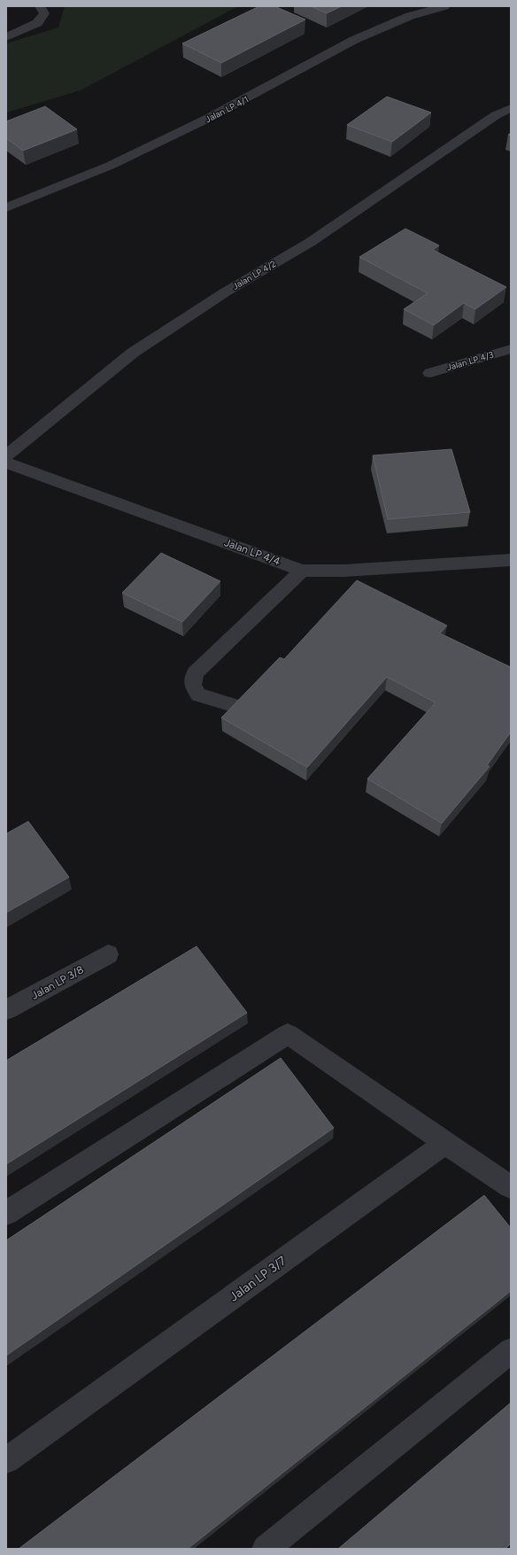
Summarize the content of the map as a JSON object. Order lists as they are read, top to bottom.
{
  "streets": {
    "street": [
      "Jalan LP 4/1",
      "Jalan LP 4/2",
      "Jalan LP 4/3",
      "Jalan LP 4/4",
      "Jalan LP 3/8",
      "Jalan LP 3/7"
    ]
  }
}
